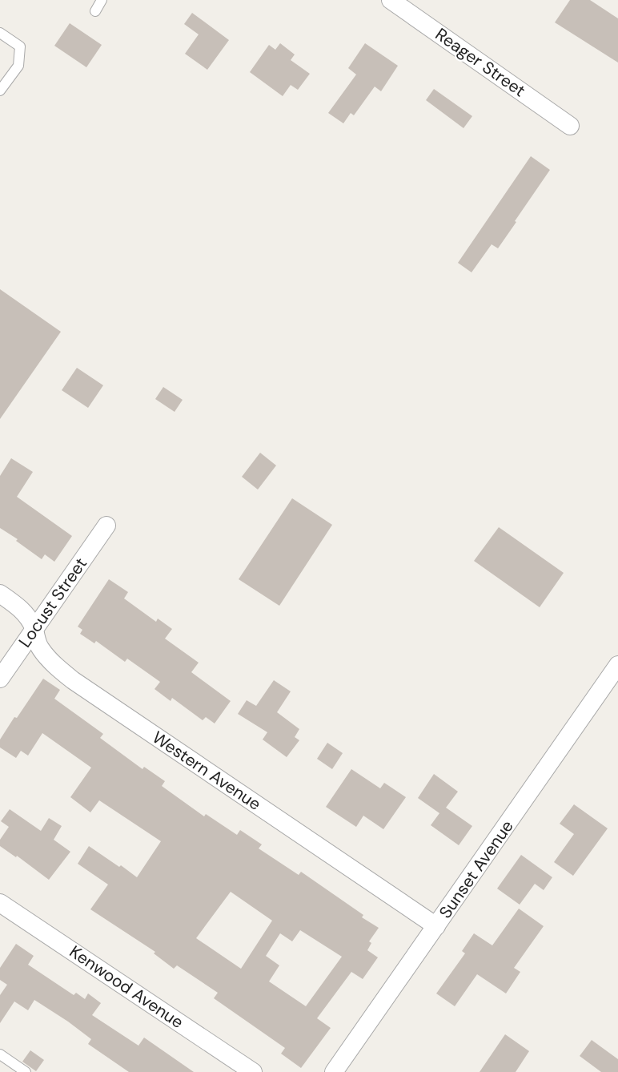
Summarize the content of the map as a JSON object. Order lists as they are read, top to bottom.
{
  "streets": {
    "street": [
      "Reager Street",
      "Locust Street",
      "Western Avenue",
      "Sunset Avenue",
      "Kenwood Avenue"
    ]
  },
  "crossings": [
    ["Locust Street", "Western Avenue"],
    ["Western Avenue", "Sunset Avenue"]
  ]
}
